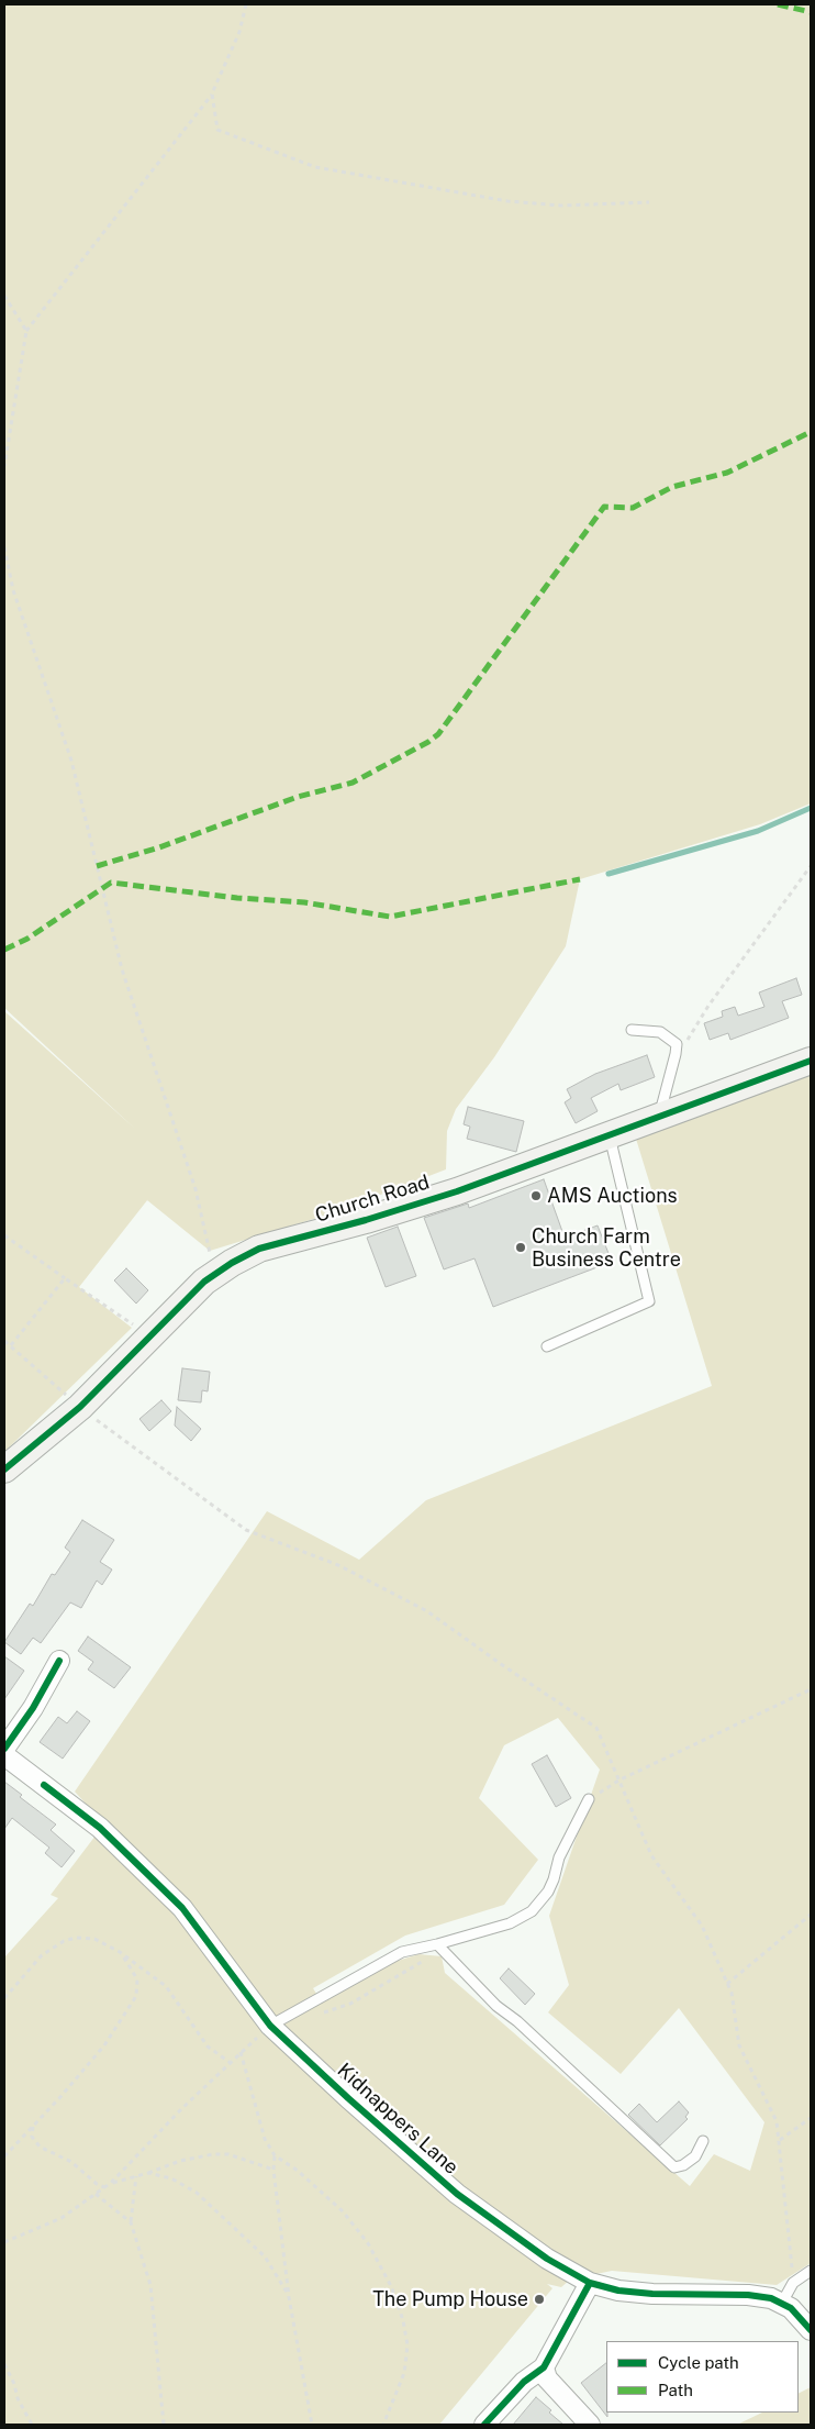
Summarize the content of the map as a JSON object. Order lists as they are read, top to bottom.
{
  "streets": {
    "street": ["Church Road", "Kidnappers Lane"]
  },
  "places": ["AMS Auctions", "Church Farm Business Centre", "The Pump House"],
  "legend": ["Cycle path", "Path"]
}
